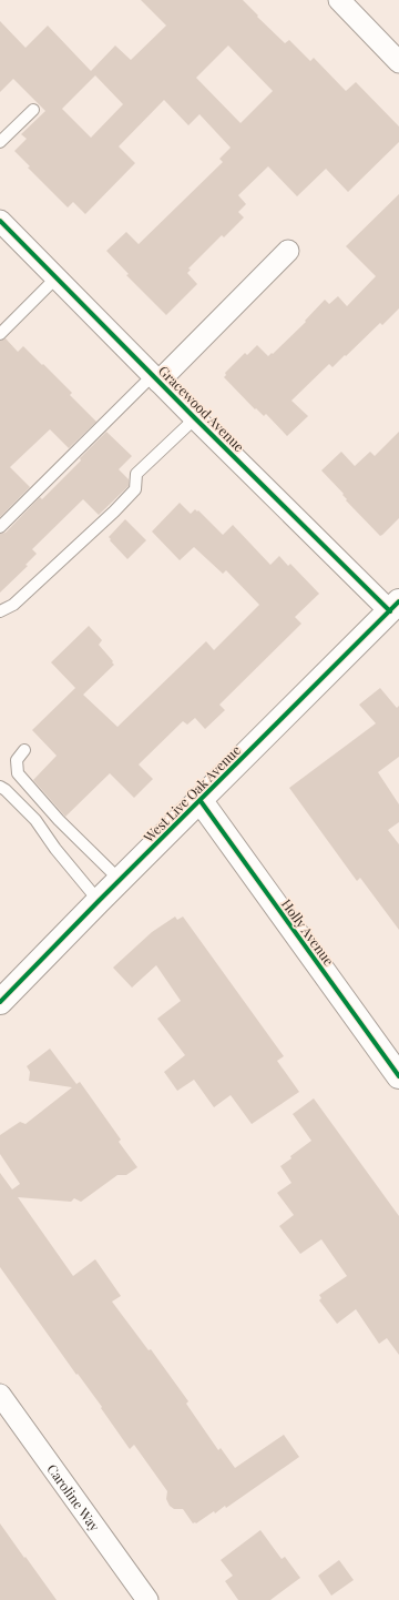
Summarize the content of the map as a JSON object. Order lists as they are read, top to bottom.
{
  "streets": {
    "street": [
      "Gracewood Avenue",
      "West Live Oak Avenue",
      "Holly Avenue",
      "Caroline Way"
    ]
  },
  "crossings": [
    ["Gracewood Avenue", "West Live Oak Avenue"],
    ["West Live Oak Avenue", "Holly Avenue"]
  ]
}
